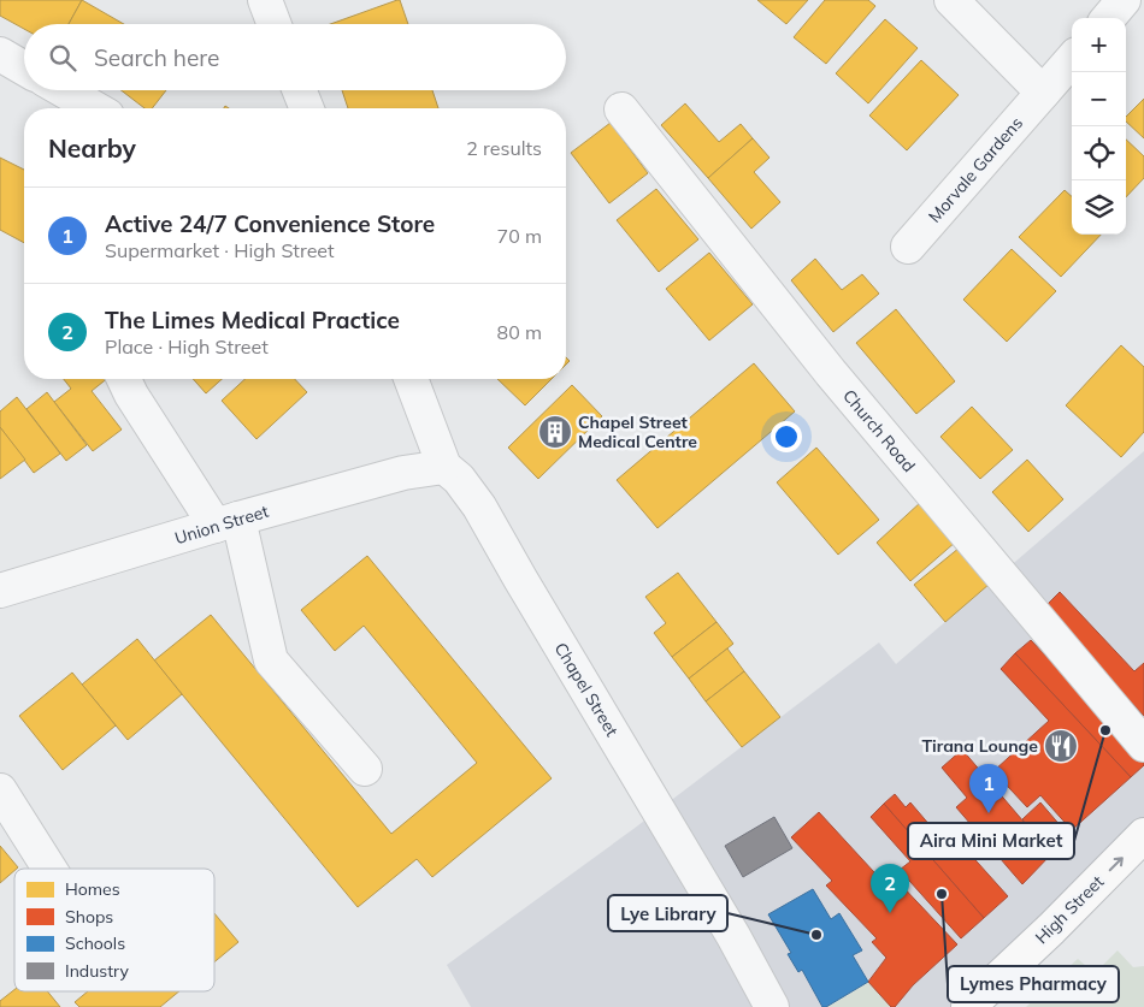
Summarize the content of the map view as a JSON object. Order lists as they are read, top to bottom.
{
  "streets": {
    "highway": ["High Street"],
    "street": [
      "Morvale Gardens",
      "Church Road",
      "Union Street",
      "Chapel Street"
    ]
  },
  "crossings": [
    ["Union Street", "Chapel Street"]
  ],
  "one_way": ["High Street"],
  "places": {
    "building": ["Chapel Street Medical Centre"],
    "other": ["Aira Mini Market", "Lymes Pharmacy", "Lye Library"],
    "restaurant": ["Tirana Lounge"]
  },
  "legend": [
    "Homes",
    "Shops",
    "Schools",
    "Industry"
  ],
  "page": {
    "map_buttons": ["+", "−"],
    "search": "Search here",
    "heading": ["Nearby", "2 results"],
    "list": [
      {
        "mark": "1",
        "name": "Active 24/7 Convenience Store",
        "note": "Supermarket · High Street",
        "value": "70 m"
      },
      {
        "mark": "2",
        "name": "The Limes Medical Practice",
        "note": "Place · High Street",
        "value": "80 m"
      }
    ],
    "pins": ["1", "2"]
  }
}
